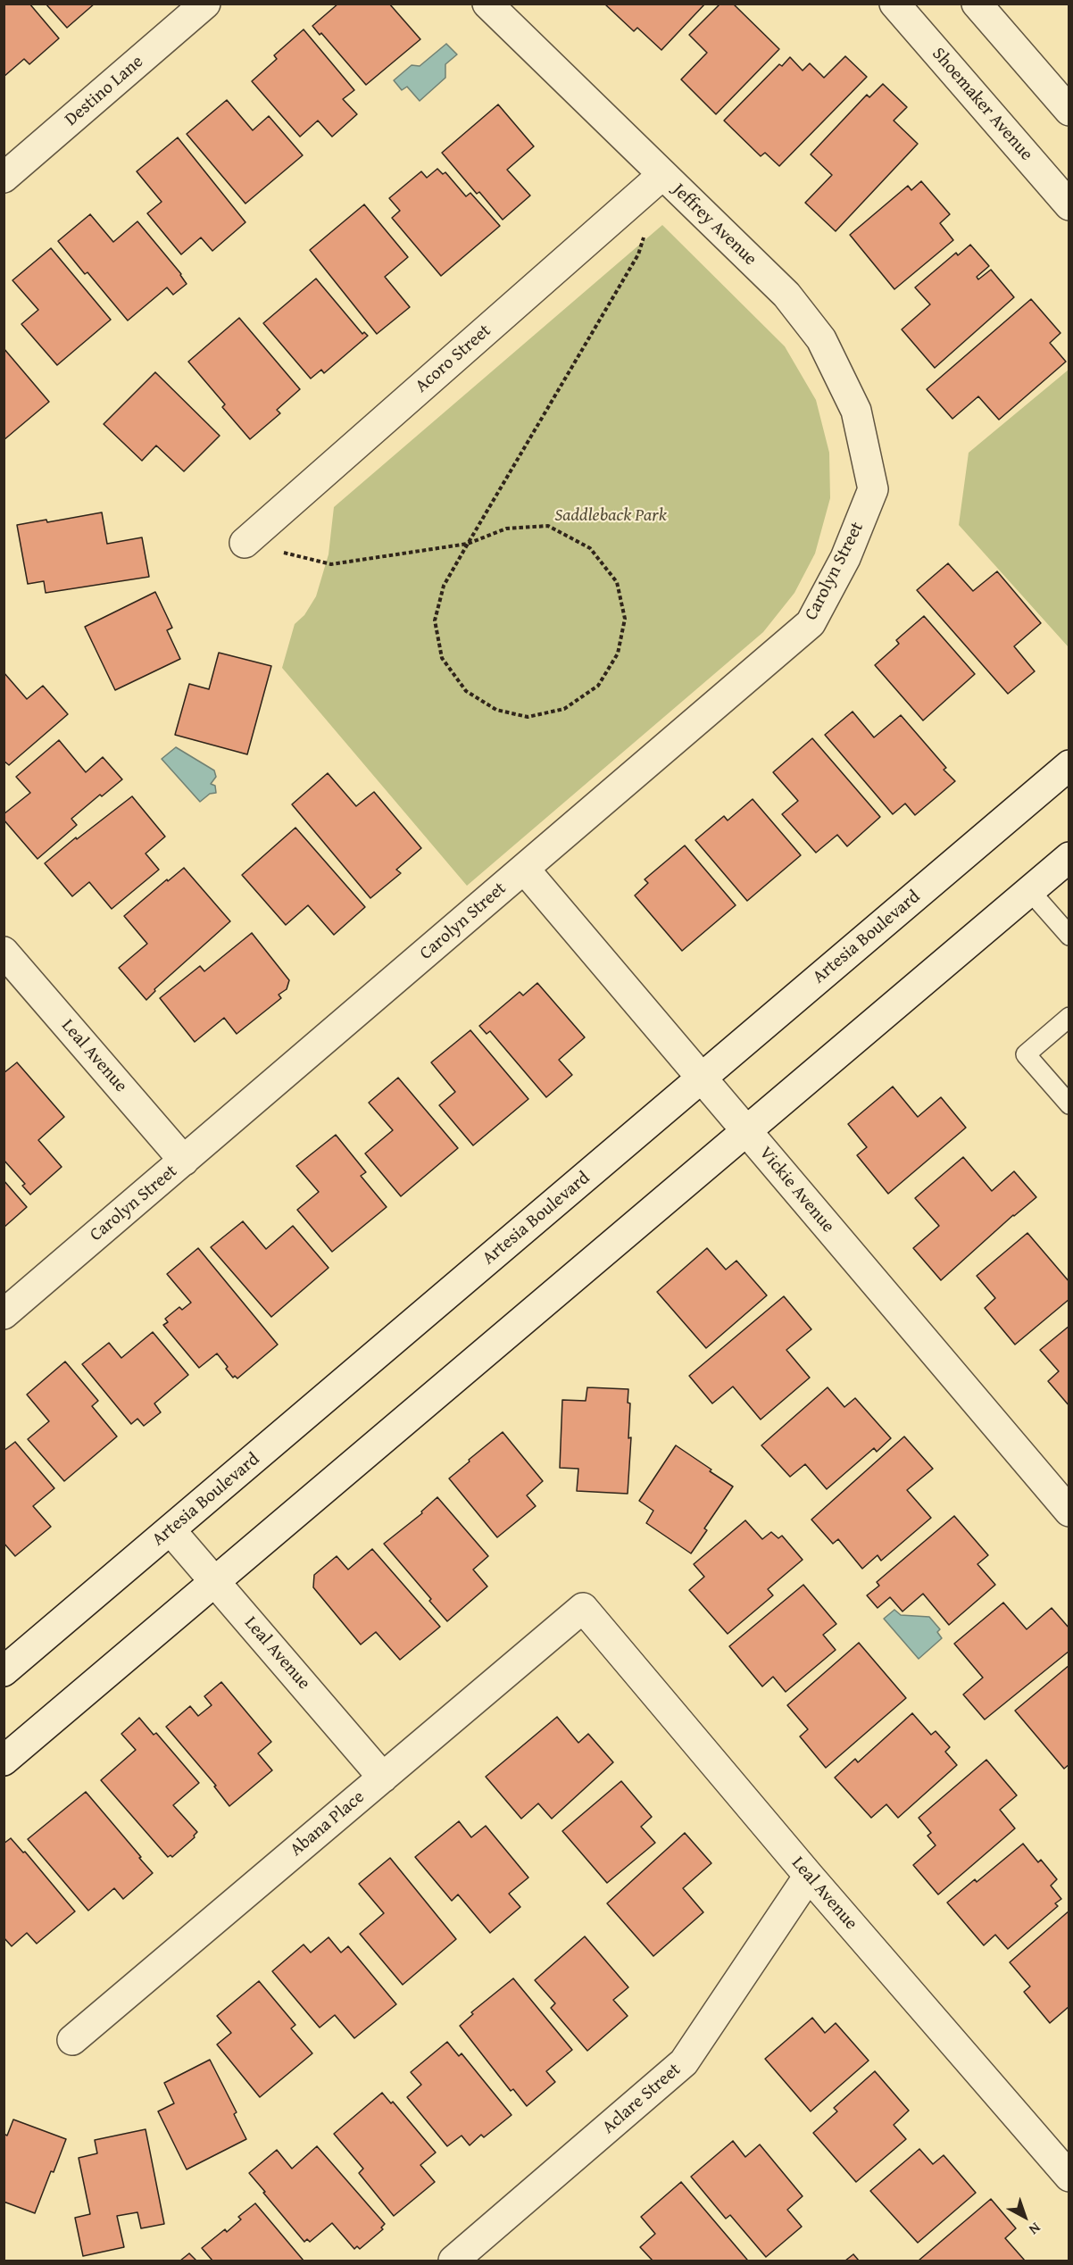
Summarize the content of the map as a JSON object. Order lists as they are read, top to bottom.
{
  "streets": {
    "street": [
      "Destino Lane",
      "Shoemaker Avenue",
      "Jeffrey Avenue",
      "Acoro Street",
      "Carolyn Street",
      "Artesia Boulevard",
      "Leal Avenue",
      "Vickie Avenue",
      "Abana Place",
      "Aclare Street"
    ]
  },
  "crossings": [
    ["Jeffrey Avenue", "Acoro Street"],
    ["Jeffrey Avenue", "Carolyn Street"],
    ["Carolyn Street", "Leal Avenue"],
    ["Carolyn Street", "Vickie Avenue"],
    ["Artesia Boulevard", "Leal Avenue"],
    ["Artesia Boulevard", "Vickie Avenue"],
    ["Leal Avenue", "Abana Place"],
    ["Leal Avenue", "Aclare Street"]
  ],
  "parks": ["Saddleback Park"],
  "north": "bottom right"
}
